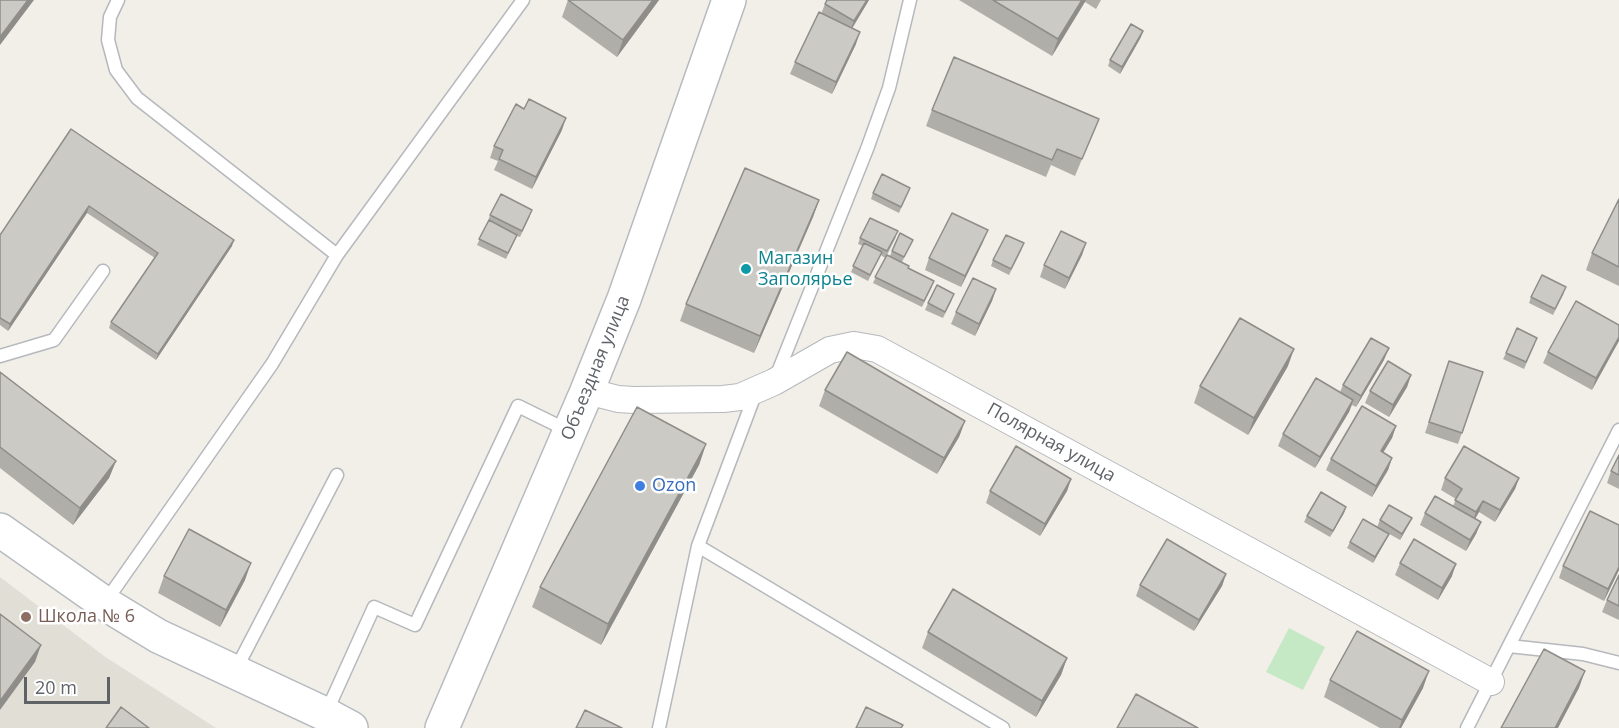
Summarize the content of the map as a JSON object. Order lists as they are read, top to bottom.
{
  "streets": {
    "main road": ["Объездная улица"],
    "street": ["Полярная улица"]
  },
  "crossings": [
    ["Объездная улица", "Полярная улица"]
  ],
  "places": ["Магазин Заполярье", "Ozon", "Школа № 6"],
  "scale_bar": "20 m"
}
